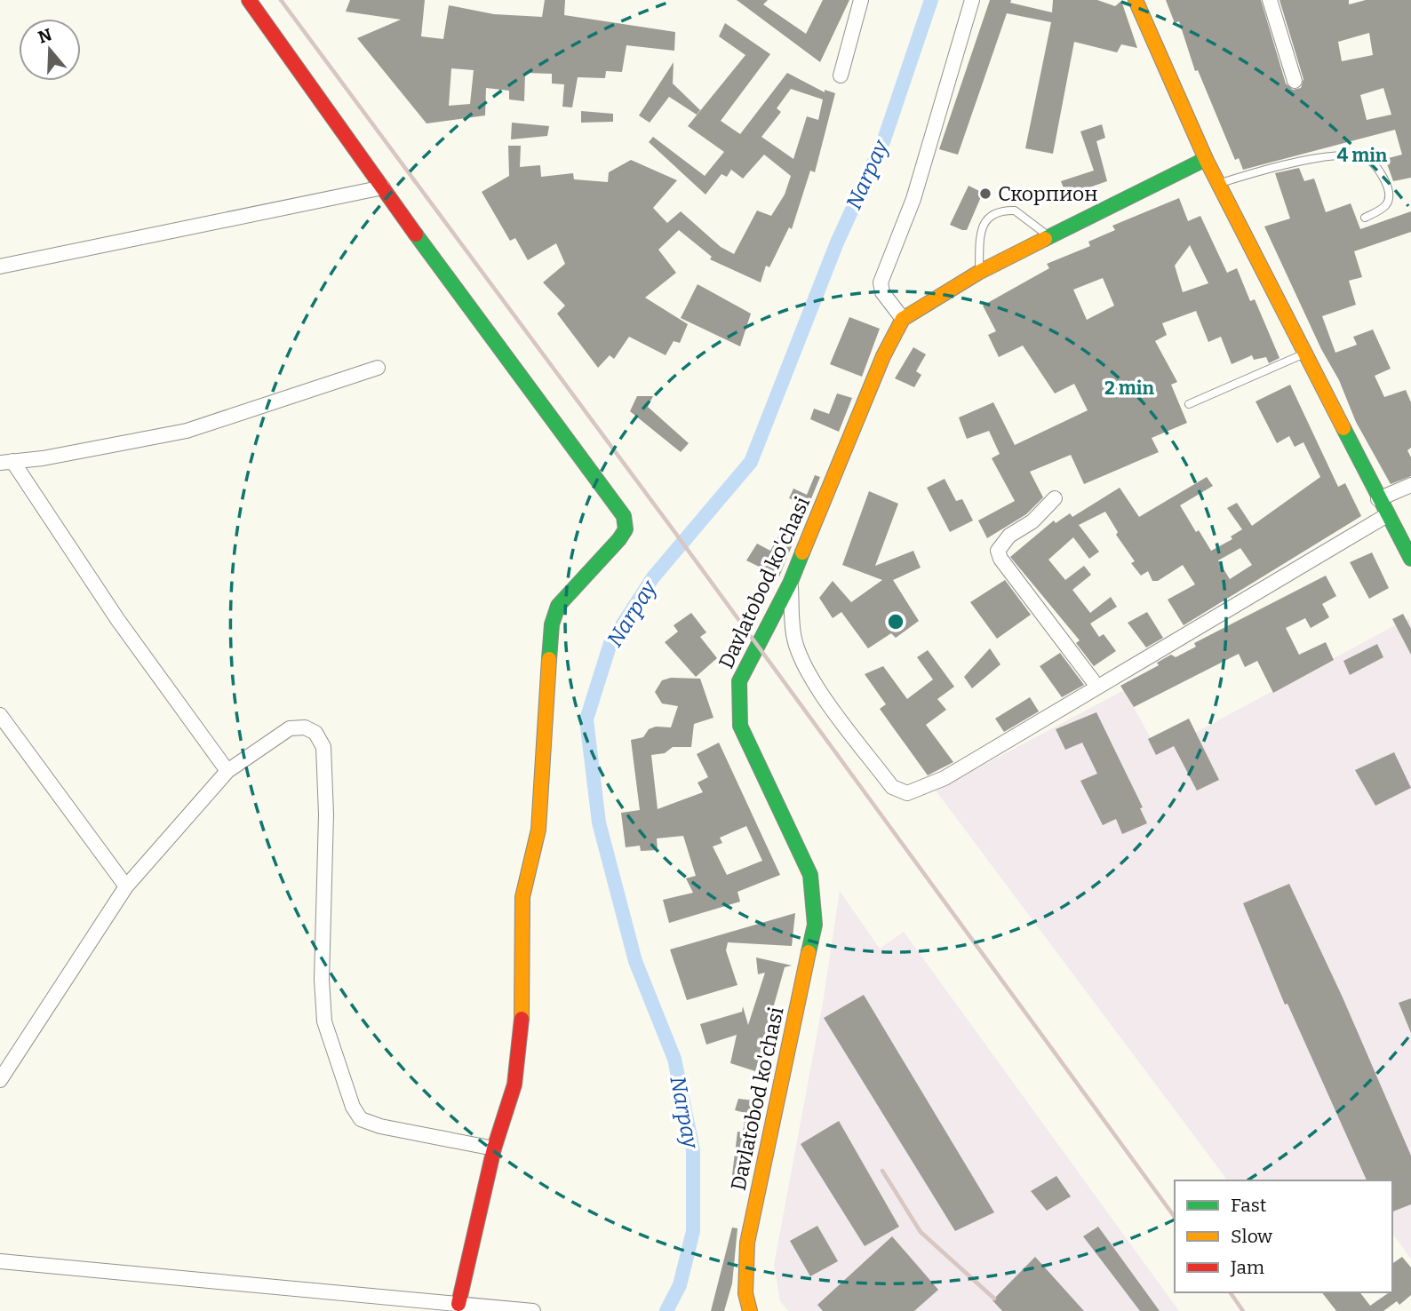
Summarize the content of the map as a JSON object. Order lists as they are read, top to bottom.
{
  "streets": {
    "street": ["Davlatobod ko'chasi"]
  },
  "water": ["Narpay"],
  "places": ["Скорпион"],
  "legend": ["Fast", "Slow", "Jam"],
  "north": "top",
  "rings": ["4 min", "2 min"]
}
